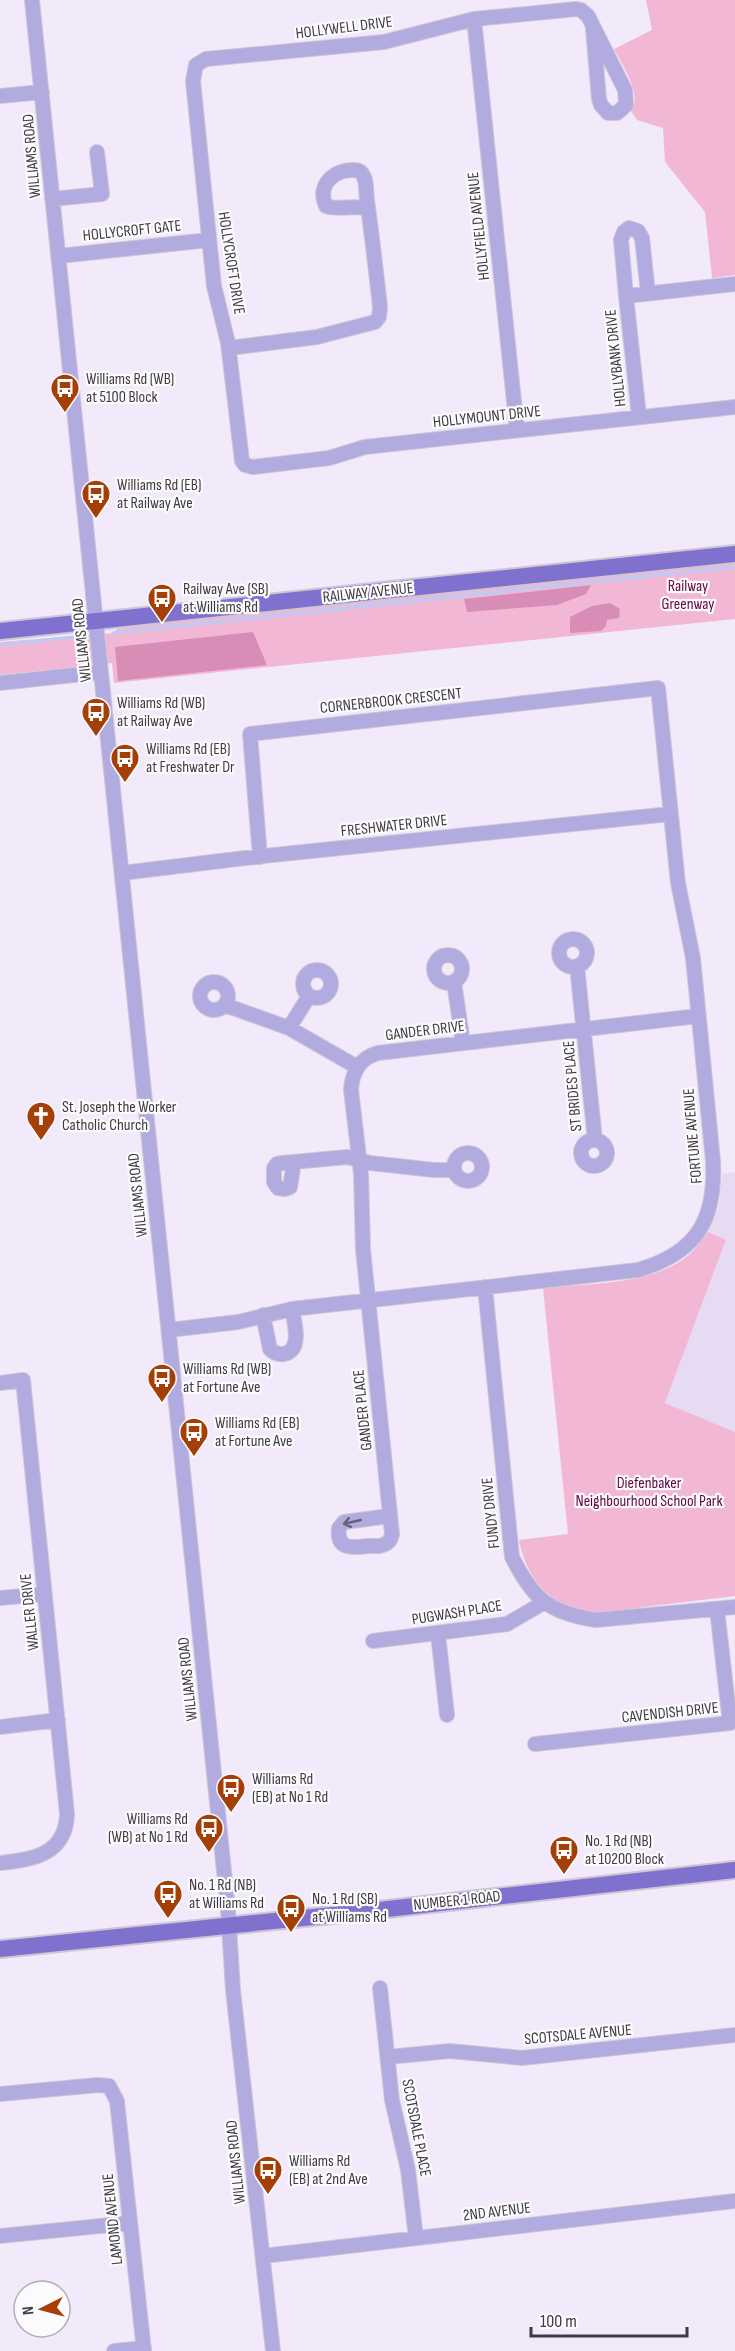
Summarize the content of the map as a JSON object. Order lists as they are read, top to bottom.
{
  "streets": {
    "main road": ["RAILWAY AVENUE", "NUMBER 1 ROAD"],
    "street": [
      "HOLLYWELL DRIVE",
      "WILLIAMS ROAD",
      "HOLLYFIELD AVENUE",
      "HOLLYCROFT GATE",
      "HOLLYCROFT DRIVE",
      "HOLLYBANK DRIVE",
      "HOLLYMOUNT DRIVE",
      "CORNERBROOK CRESCENT",
      "FRESHWATER DRIVE",
      "GANDER DRIVE",
      "ST BRIDES PLACE",
      "FORTUNE AVENUE",
      "GANDER PLACE",
      "FUNDY DRIVE",
      "WALLER DRIVE",
      "PUGWASH PLACE",
      "CAVENDISH DRIVE",
      "SCOTSDALE AVENUE",
      "SCOTSDALE PLACE",
      "2ND AVENUE",
      "LAMOND AVENUE"
    ]
  },
  "crossings": [
    ["HOLLYWELL DRIVE", "HOLLYFIELD AVENUE"],
    ["HOLLYWELL DRIVE", "HOLLYCROFT DRIVE"],
    ["WILLIAMS ROAD", "HOLLYCROFT GATE"],
    ["WILLIAMS ROAD", "RAILWAY AVENUE"],
    ["WILLIAMS ROAD", "FRESHWATER DRIVE"],
    ["WILLIAMS ROAD", "FORTUNE AVENUE"],
    ["WILLIAMS ROAD", "NUMBER 1 ROAD"],
    ["WILLIAMS ROAD", "2ND AVENUE"],
    ["HOLLYFIELD AVENUE", "HOLLYMOUNT DRIVE"],
    ["HOLLYCROFT GATE", "HOLLYCROFT DRIVE"],
    ["HOLLYCROFT DRIVE", "HOLLYMOUNT DRIVE"],
    ["HOLLYBANK DRIVE", "HOLLYMOUNT DRIVE"],
    ["CORNERBROOK CRESCENT", "FRESHWATER DRIVE"],
    ["CORNERBROOK CRESCENT", "FORTUNE AVENUE"],
    ["FRESHWATER DRIVE", "FORTUNE AVENUE"],
    ["GANDER DRIVE", "ST BRIDES PLACE"],
    ["GANDER DRIVE", "FORTUNE AVENUE"],
    ["FORTUNE AVENUE", "GANDER PLACE"],
    ["FORTUNE AVENUE", "FUNDY DRIVE"],
    ["FUNDY DRIVE", "PUGWASH PLACE"],
    ["SCOTSDALE AVENUE", "SCOTSDALE PLACE"],
    ["SCOTSDALE PLACE", "2ND AVENUE"]
  ],
  "parks": ["Railway Greenway", "Diefenbaker Neighbourhood School Park"],
  "places": {
    "bus stop": [
      "Williams Rd (WB) at 5100 Block",
      "Williams Rd (EB) at Railway Ave",
      "Railway Ave (SB) at Williams Rd",
      "Williams Rd (WB) at Railway Ave",
      "Williams Rd (EB) at Freshwater Dr",
      "Williams Rd (WB) at Fortune Ave",
      "Williams Rd (EB) at Fortune Ave",
      "Williams Rd (EB) at No 1 Rd",
      "Williams Rd (WB) at No 1 Rd",
      "No. 1 Rd (NB) at 10200 Block",
      "No. 1 Rd (NB) at Williams Rd",
      "No. 1 Rd (SB) at Williams Rd",
      "Williams Rd (EB) at 2nd Ave"
    ],
    "church": ["St. Joseph the Worker Catholic Church"]
  },
  "scale_bar": "100 m",
  "north": "left"
}
